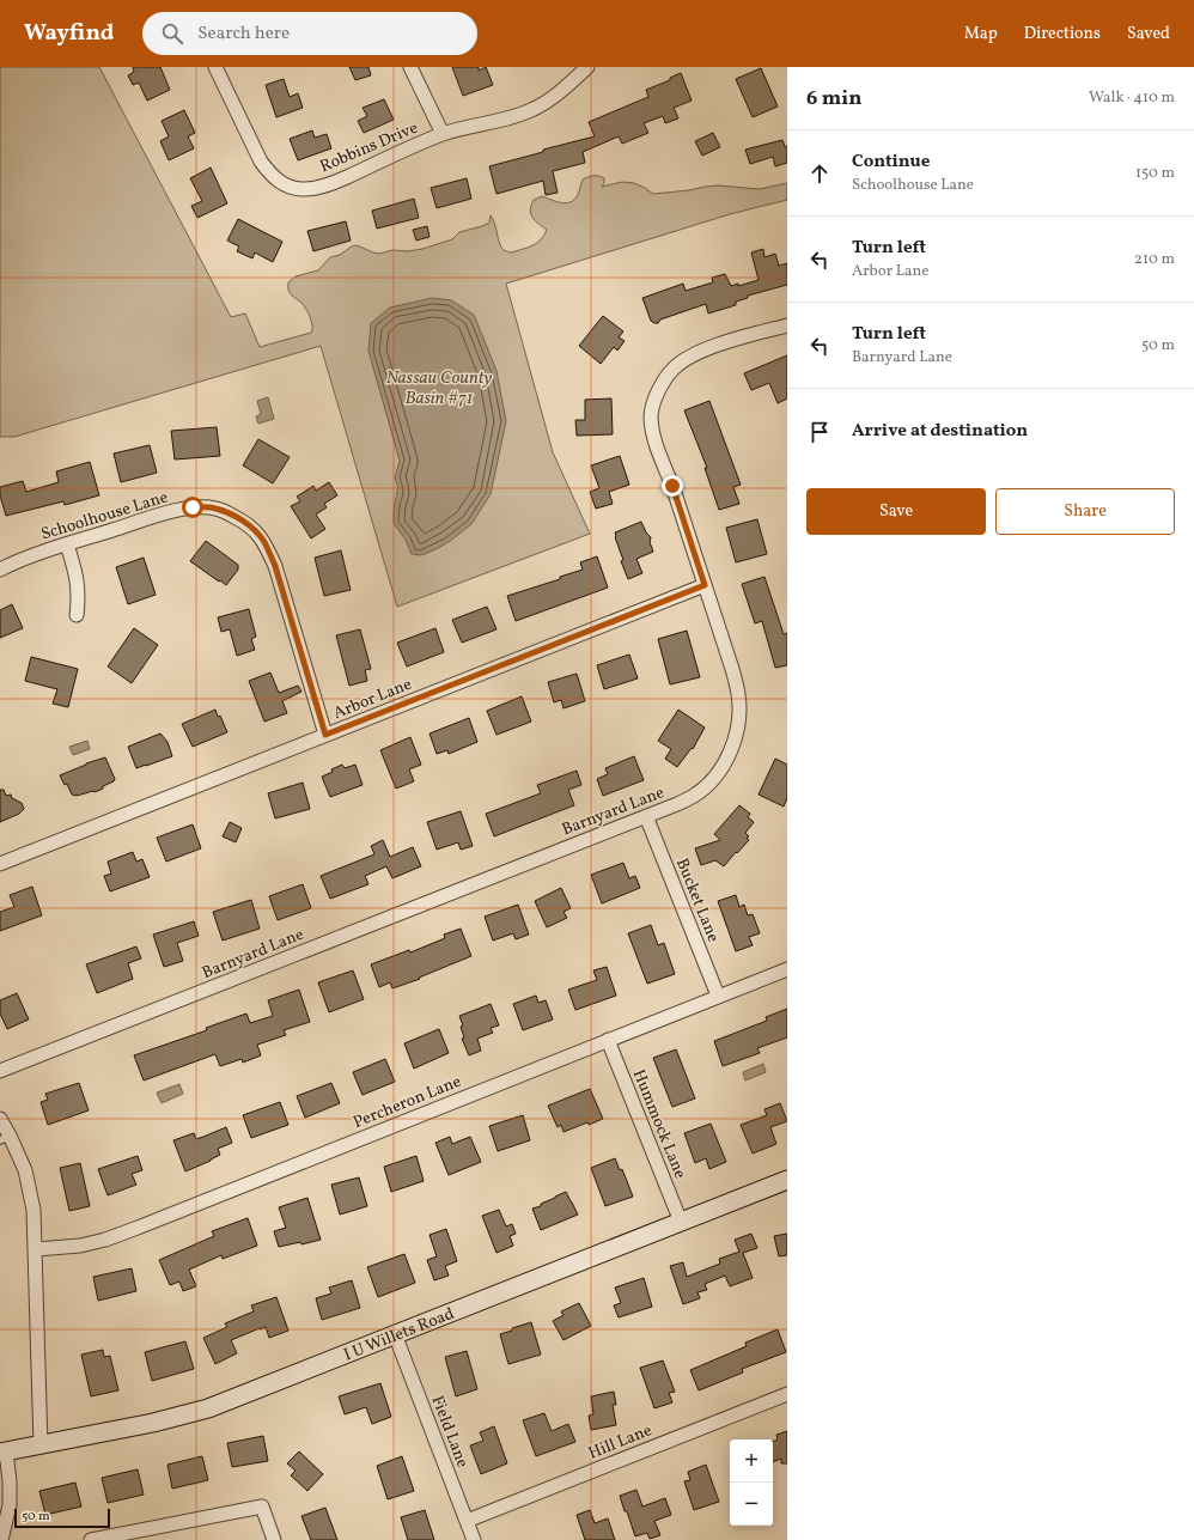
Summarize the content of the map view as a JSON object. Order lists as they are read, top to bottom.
{
  "streets": {
    "main road": ["I U Willets Road"],
    "street": [
      "Robbins Drive",
      "Schoolhouse Lane",
      "Arbor Lane",
      "Barnyard Lane",
      "Bucket Lane",
      "Percheron Lane",
      "Hummock Lane",
      "Field Lane",
      "Hill Lane"
    ]
  },
  "crossings": [
    ["Schoolhouse Lane", "Arbor Lane"],
    ["Arbor Lane", "Barnyard Lane"],
    ["Barnyard Lane", "Bucket Lane"],
    ["Bucket Lane", "Percheron Lane"],
    ["Percheron Lane", "Hummock Lane"],
    ["Hummock Lane", "I U Willets Road"],
    ["I U Willets Road", "Field Lane"],
    ["Field Lane", "Hill Lane"]
  ],
  "water": ["Nassau County Basin #71"],
  "scale_bar": "50 m",
  "page": {
    "header": "Wayfind",
    "search": "Search here",
    "nav": ["Map", "Directions", "Saved"],
    "heading": ["6 min", "Walk · 410 m"],
    "list": [
      ["Continue", "Schoolhouse Lane", "150 m"],
      ["Turn left", "Arbor Lane", "210 m"],
      ["Turn left", "Barnyard Lane", "50 m"],
      "Arrive at destination"
    ],
    "buttons": ["Save", "Share"],
    "map_buttons": ["+", "−"],
    "scale": "50 m"
  }
}
